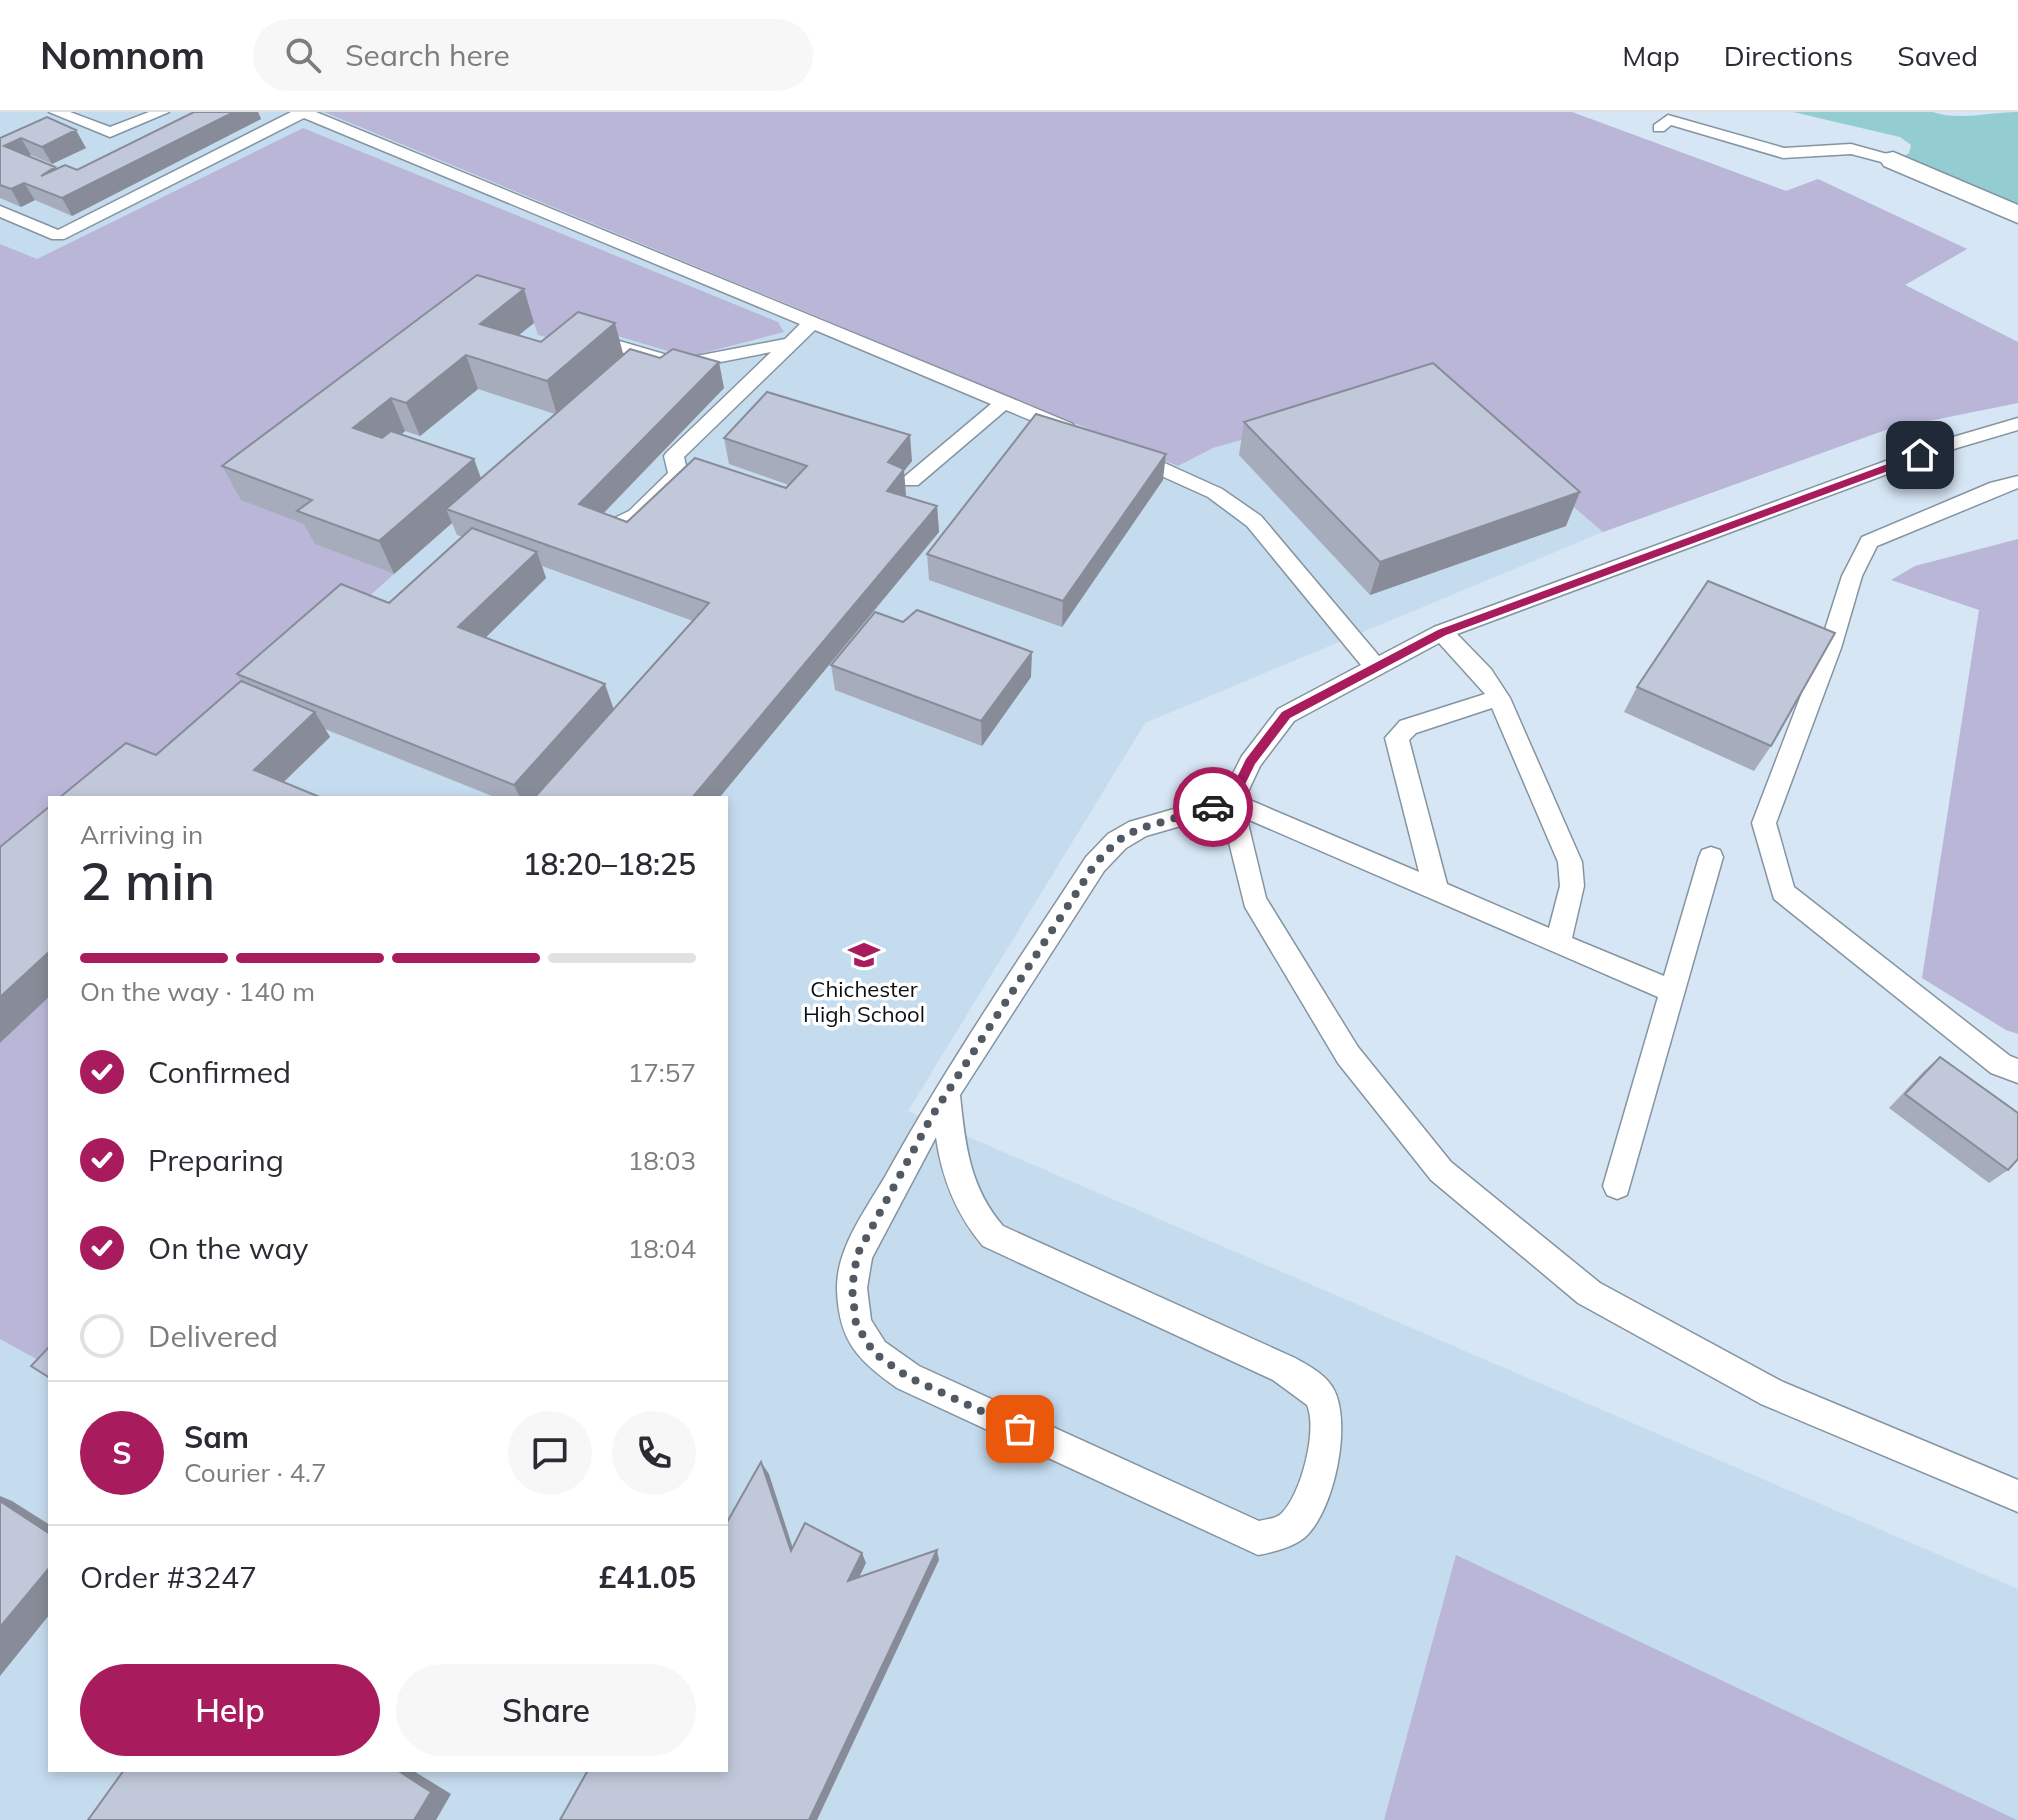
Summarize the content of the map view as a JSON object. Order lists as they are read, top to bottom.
{
  "places": {
    "school or university": ["Chichester High School"]
  },
  "page": {
    "header": "Nomnom",
    "search": "Search here",
    "nav": ["Map", "Directions", "Saved"],
    "heading": ["2 min", "Arriving in", "18:20–18:25"],
    "panel": [
      "Sam",
      "Courier · 4.7",
      "Order #3247",
      "£41.05"
    ],
    "bar": "On the way · 140 m",
    "list": [
      ["Confirmed", "17:57"],
      ["Preparing", "18:03"],
      ["On the way", "18:04"],
      "Delivered"
    ],
    "round": "S",
    "buttons": ["Help", "Share"]
  }
}
